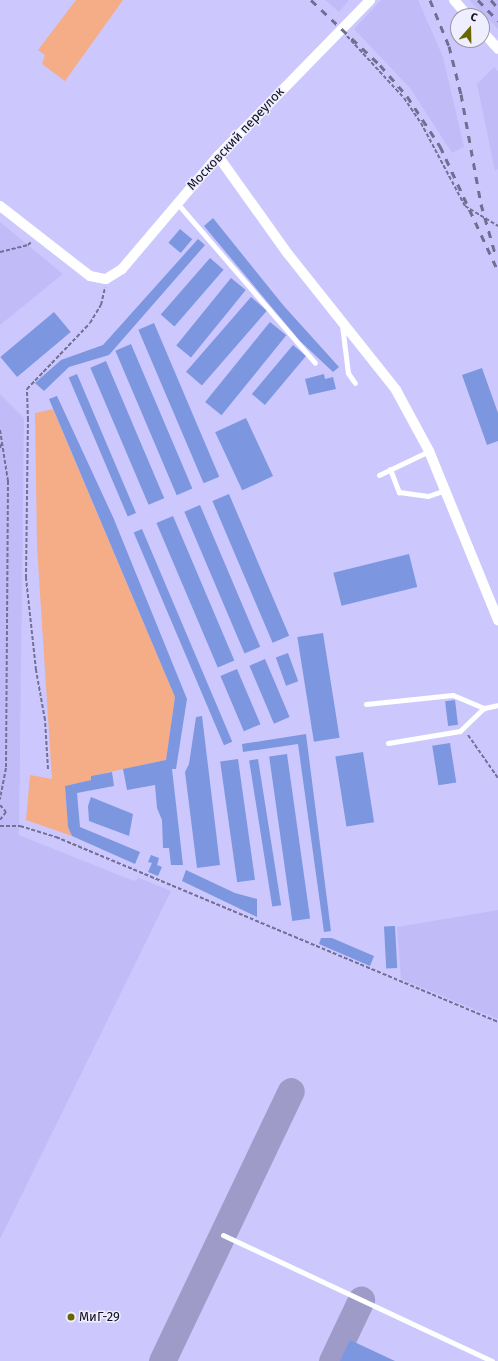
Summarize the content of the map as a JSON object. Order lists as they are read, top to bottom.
{
  "streets": {
    "street": ["Московский переулок"]
  },
  "places": ["МиГ-29"],
  "north": "top"
}
